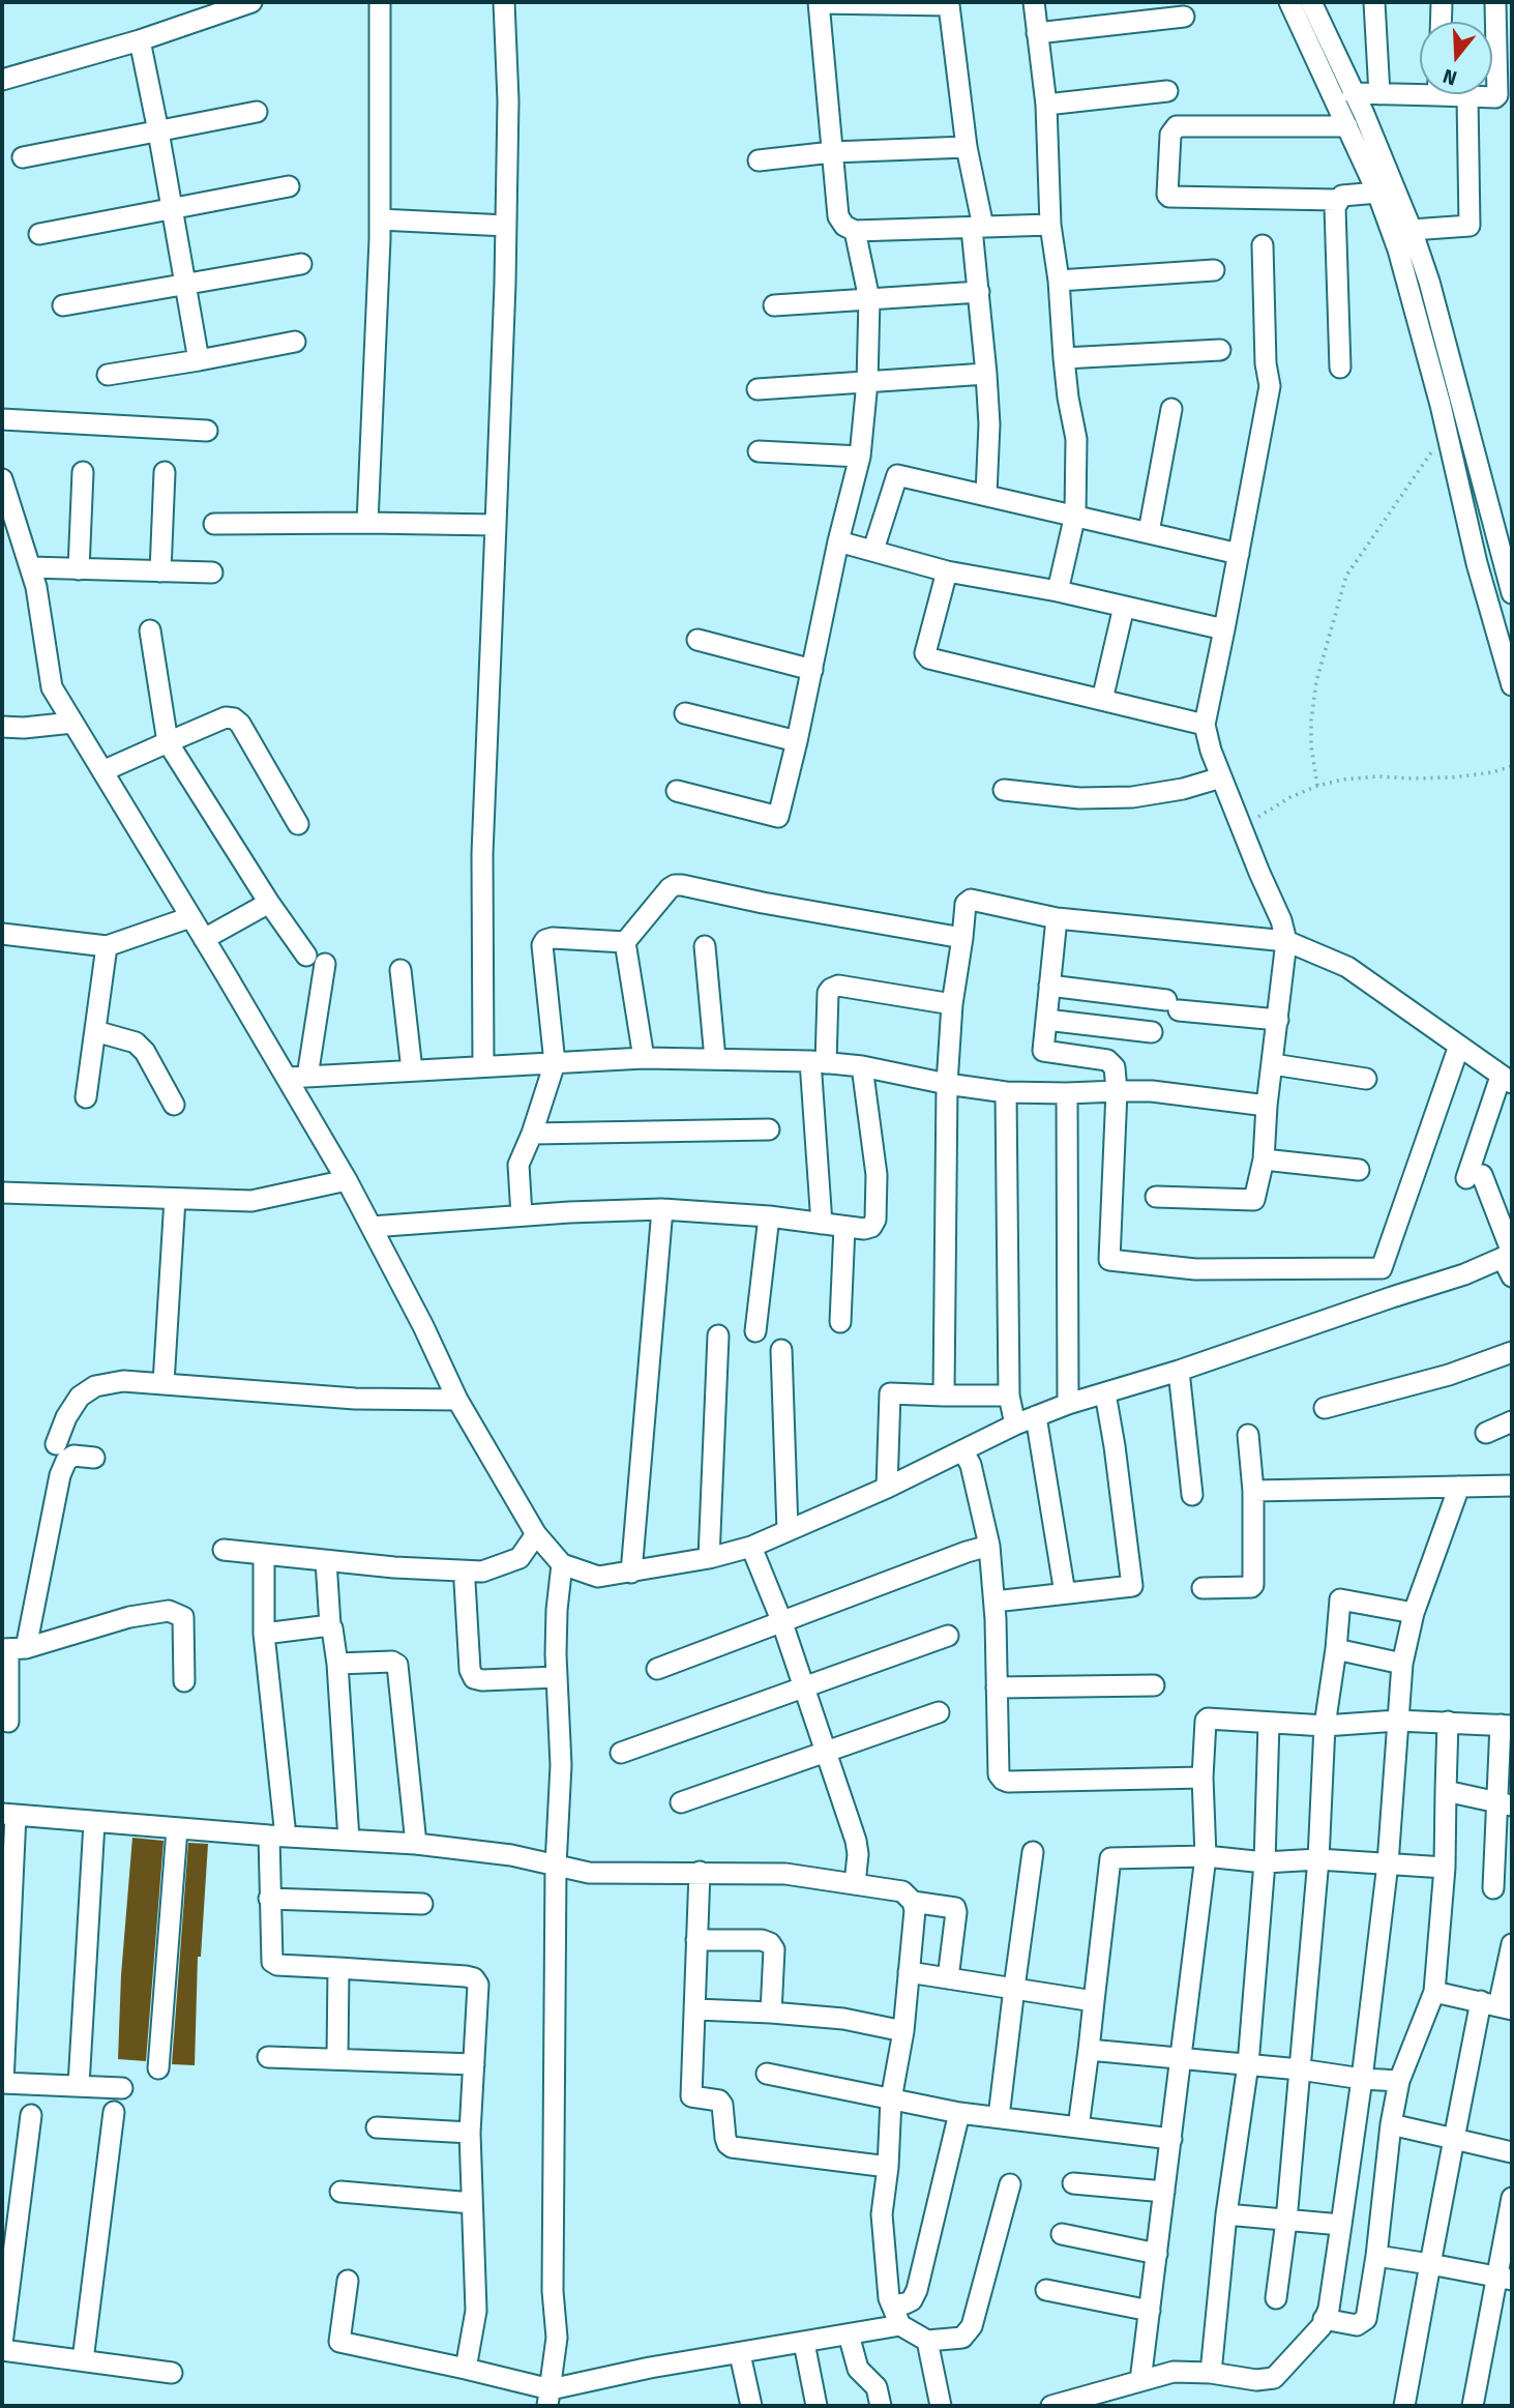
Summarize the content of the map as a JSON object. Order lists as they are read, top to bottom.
{
  "north": "bottom"
}
